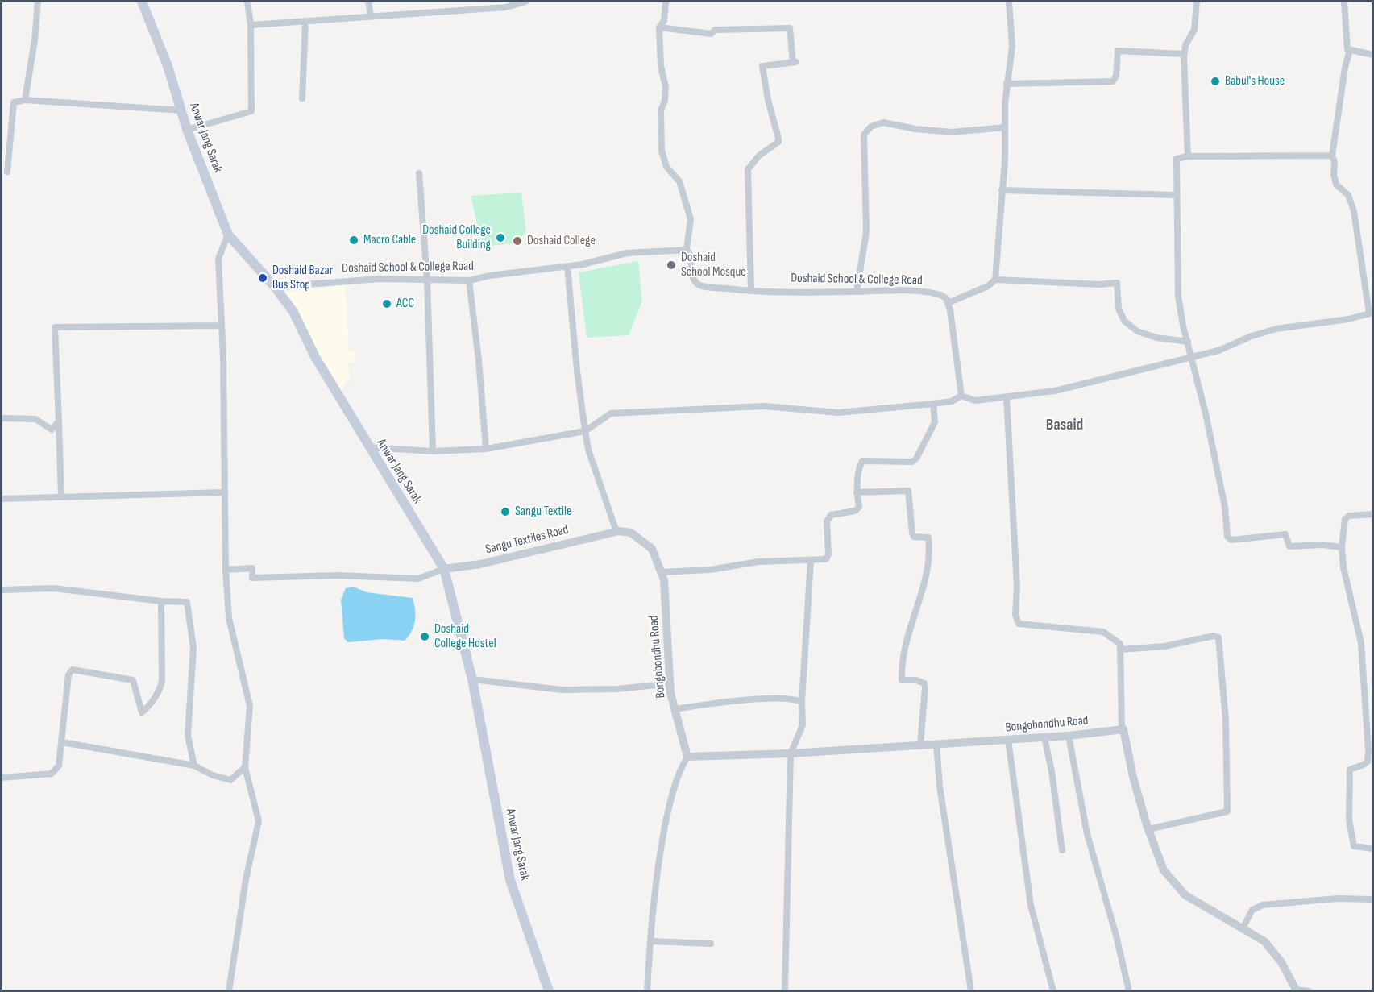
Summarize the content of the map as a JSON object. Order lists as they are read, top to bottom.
{
  "streets": {
    "main road": ["Anwar Jang Sarak"],
    "street": ["Doshaid School & College Road", "Sangu Textiles Road", "Bongobondhu Road"]
  },
  "crossings": [
    ["Anwar Jang Sarak", "Doshaid School & College Road"],
    ["Anwar Jang Sarak", "Sangu Textiles Road"],
    ["Sangu Textiles Road", "Bongobondhu Road"]
  ],
  "districts": ["Basaid"],
  "places": [
    "Babul's House",
    "Doshaid College Building",
    "Macro Cable",
    "Doshaid College",
    "Doshaid School Mosque",
    "Doshaid Bazar Bus Stop",
    "ACC",
    "Sangu Textile",
    "Doshaid College Hostel"
  ]
}
